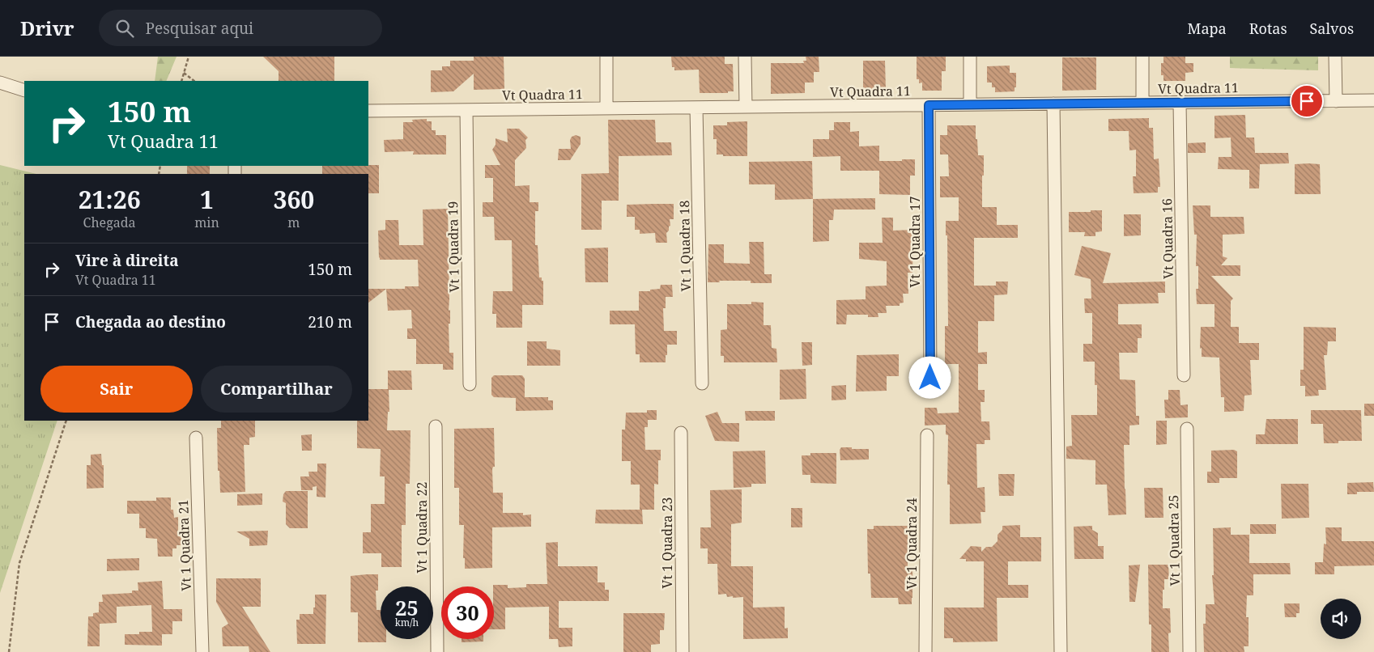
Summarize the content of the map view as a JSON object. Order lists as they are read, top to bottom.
{
  "streets": {
    "street": [
      "Vt Quadra 11",
      "Vt Quadra 16",
      "Vt 1 Quadra 17",
      "Vt 1 Quadra 18",
      "Vt 1 Quadra 19",
      "Vt 1 Quadra 22",
      "Vt 1 Quadra 25",
      "Vt 1 Quadra 23",
      "Vt 1 Quadra 24",
      "Vt 1 Quadra 21"
    ]
  },
  "crossings": [
    ["Vt Quadra 11", "Vt Quadra 16"],
    ["Vt Quadra 11", "Vt 1 Quadra 17"],
    ["Vt Quadra 11", "Vt 1 Quadra 18"],
    ["Vt Quadra 11", "Vt 1 Quadra 19"]
  ],
  "page": {
    "header": "Drivr",
    "search": "Pesquisar aqui",
    "nav": ["Mapa", "Rotas", "Salvos"],
    "turn": ["150 m", "Vt Quadra 11"],
    "eta": [
      "21:26",
      "Chegada",
      "1",
      "min",
      "360",
      "m"
    ],
    "list": [
      {
        "name": "Vire à direita",
        "note": "Vt Quadra 11",
        "value": "150 m"
      },
      {
        "name": "Chegada ao destino",
        "value": "210 m"
      }
    ],
    "buttons": ["Sair", "Compartilhar"],
    "speed": "25 km/h",
    "limit": "30"
  }
}
